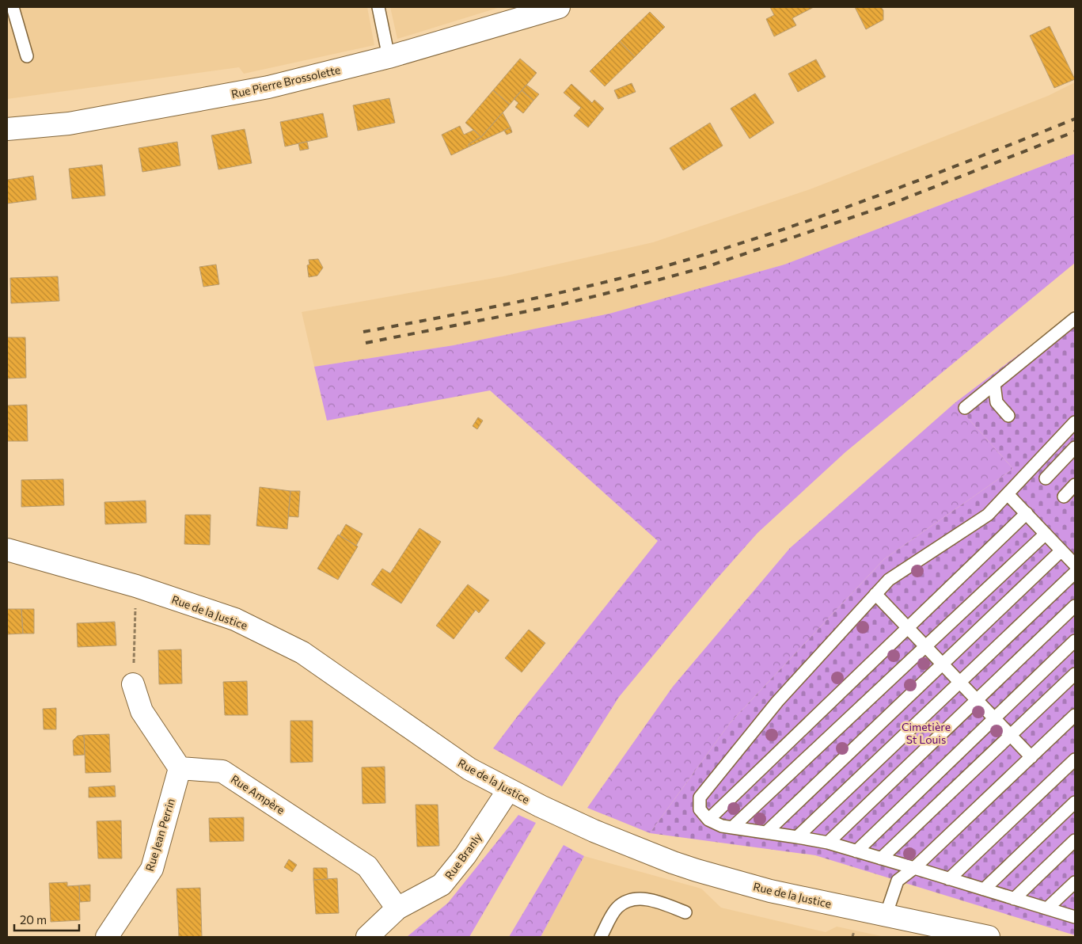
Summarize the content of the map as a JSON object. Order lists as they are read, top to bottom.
{
  "streets": {
    "street": [
      "Rue Pierre Brossolette",
      "Rue de la Justice",
      "Rue Ampère",
      "Rue Jean Perrin",
      "Rue Branly"
    ]
  },
  "crossings": [
    ["Rue de la Justice", "Rue Branly"],
    ["Rue Ampère", "Rue Jean Perrin"],
    ["Rue Ampère", "Rue Branly"]
  ],
  "parks": ["Cimetière St Louis"],
  "scale_bar": "20 m"
}
